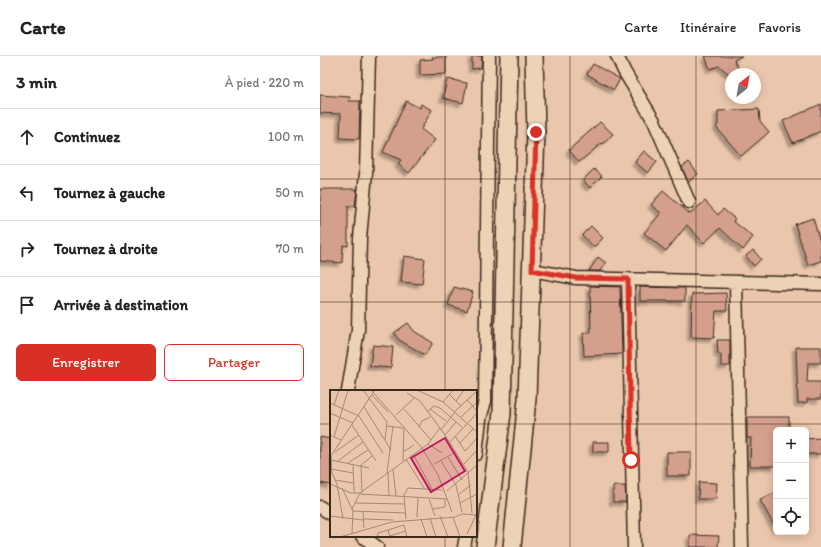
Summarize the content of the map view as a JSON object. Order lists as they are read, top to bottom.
{
  "north": "top right",
  "page": {
    "header": "Carte",
    "nav": ["Carte", "Itinéraire", "Favoris"],
    "heading": ["3 min", "À pied · 220 m"],
    "list": [
      ["Continuez", "100 m"],
      ["Tournez à gauche", "50 m"],
      ["Tournez à droite", "70 m"],
      "Arrivée à destination"
    ],
    "buttons": ["Enregistrer", "Partager"],
    "map_buttons": ["+", "−"]
  }
}
